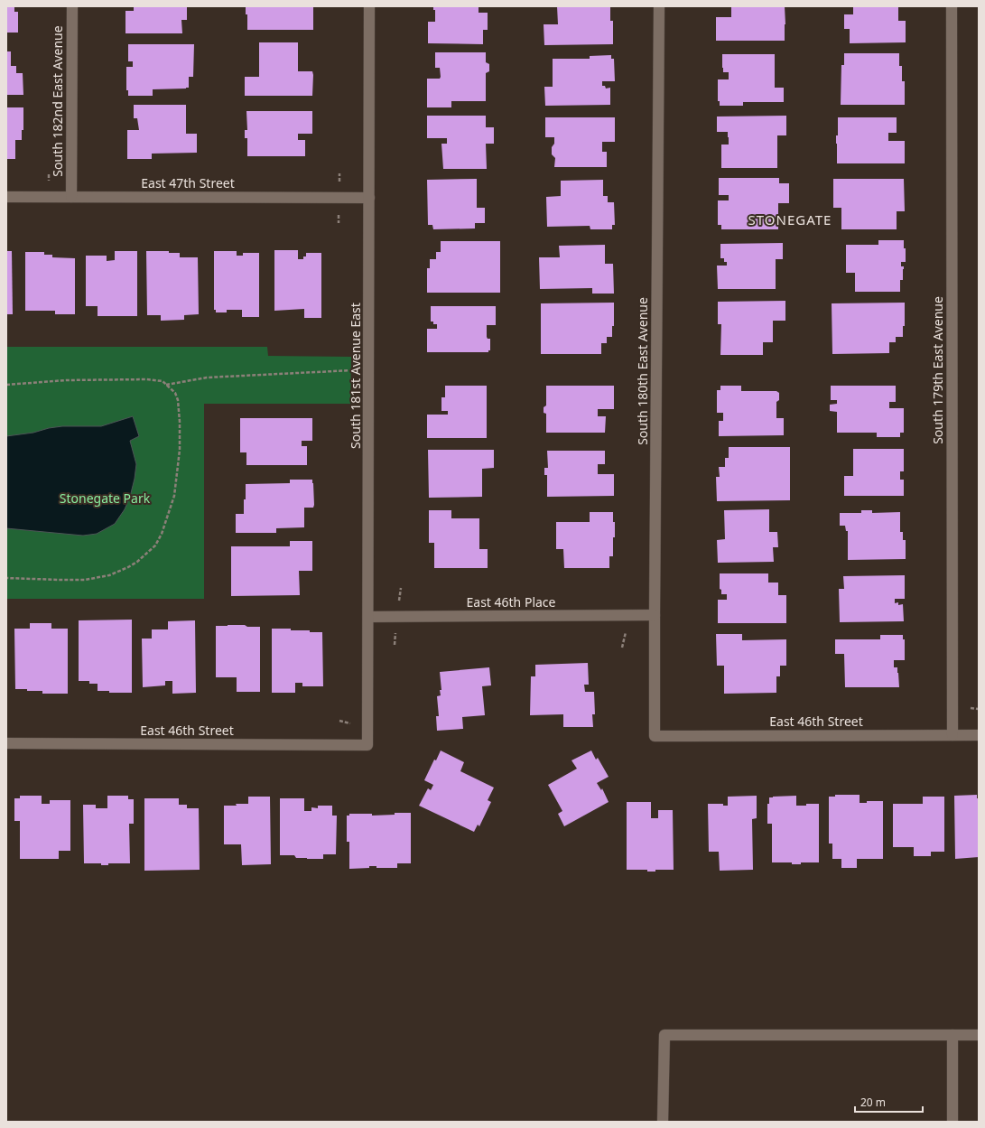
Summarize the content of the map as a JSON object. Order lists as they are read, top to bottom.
{
  "streets": {
    "street": [
      "South 182nd East Avenue",
      "East 47th Street",
      "South 179th East Avenue",
      "South 180th East Avenue",
      "South 181st Avenue East",
      "East 46th Place",
      "East 46th Street"
    ]
  },
  "crossings": [
    ["South 182nd East Avenue", "East 47th Street"],
    ["East 47th Street", "South 181st Avenue East"],
    ["South 179th East Avenue", "East 46th Street"],
    ["South 180th East Avenue", "East 46th Place"],
    ["South 180th East Avenue", "East 46th Street"],
    ["South 181st Avenue East", "East 46th Place"],
    ["South 181st Avenue East", "East 46th Street"]
  ],
  "districts": ["STONEGATE"],
  "parks": ["Stonegate Park"],
  "scale_bar": "20 m"
}
